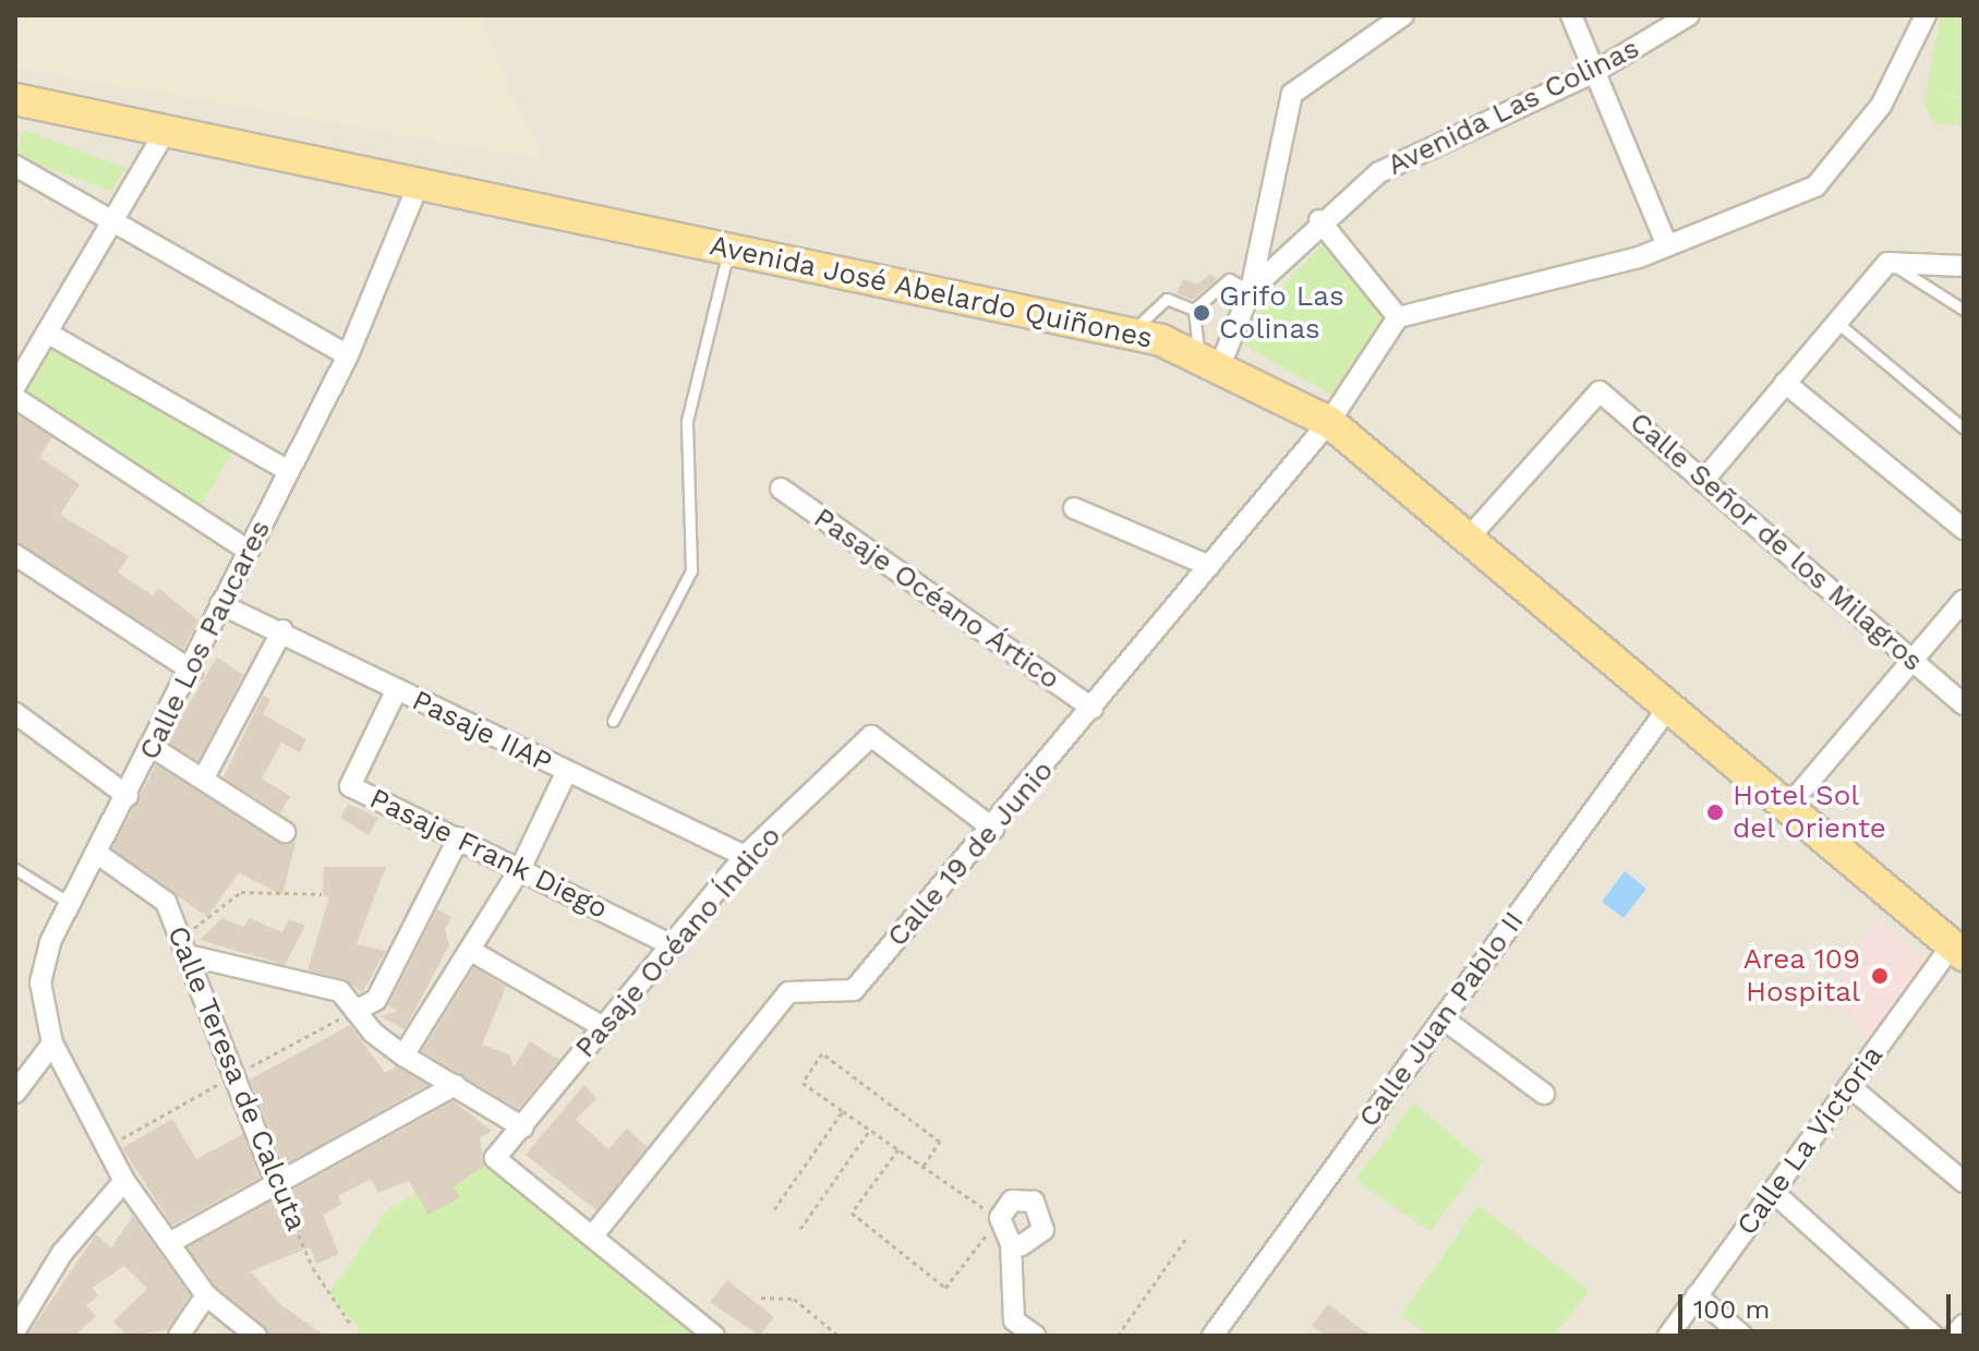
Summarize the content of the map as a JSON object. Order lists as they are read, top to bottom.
{
  "streets": {
    "main road": ["Avenida José Abelardo Quiñones"],
    "street": [
      "Avenida Las Colinas",
      "Calle Señor de los Milagros",
      "Pasaje Océano Ártico",
      "Calle Los Paucares",
      "Pasaje IIAP",
      "Pasaje Frank Diego",
      "Calle 19 de Junio",
      "Pasaje Océano Índico",
      "Calle Juan Pablo II",
      "Calle Teresa de Calcuta",
      "Calle La Victoria"
    ]
  },
  "crossings": [
    ["Avenida Las Colinas", "Avenida José Abelardo Quiñones"],
    ["Avenida José Abelardo Quiñones", "Calle Señor de los Milagros"],
    ["Avenida José Abelardo Quiñones", "Calle Los Paucares"],
    ["Avenida José Abelardo Quiñones", "Calle 19 de Junio"],
    ["Avenida José Abelardo Quiñones", "Calle Juan Pablo II"],
    ["Avenida José Abelardo Quiñones", "Calle La Victoria"],
    ["Pasaje Océano Ártico", "Calle 19 de Junio"],
    ["Calle Los Paucares", "Pasaje IIAP"],
    ["Calle Los Paucares", "Calle Teresa de Calcuta"],
    ["Pasaje IIAP", "Pasaje Frank Diego"],
    ["Pasaje IIAP", "Pasaje Océano Índico"],
    ["Pasaje Frank Diego", "Pasaje Océano Índico"],
    ["Calle 19 de Junio", "Pasaje Océano Índico"]
  ],
  "places": ["Grifo Las Colinas", "Hotel Sol del Oriente", "Area 109 Hospital"],
  "scale_bar": "100 m"
}
